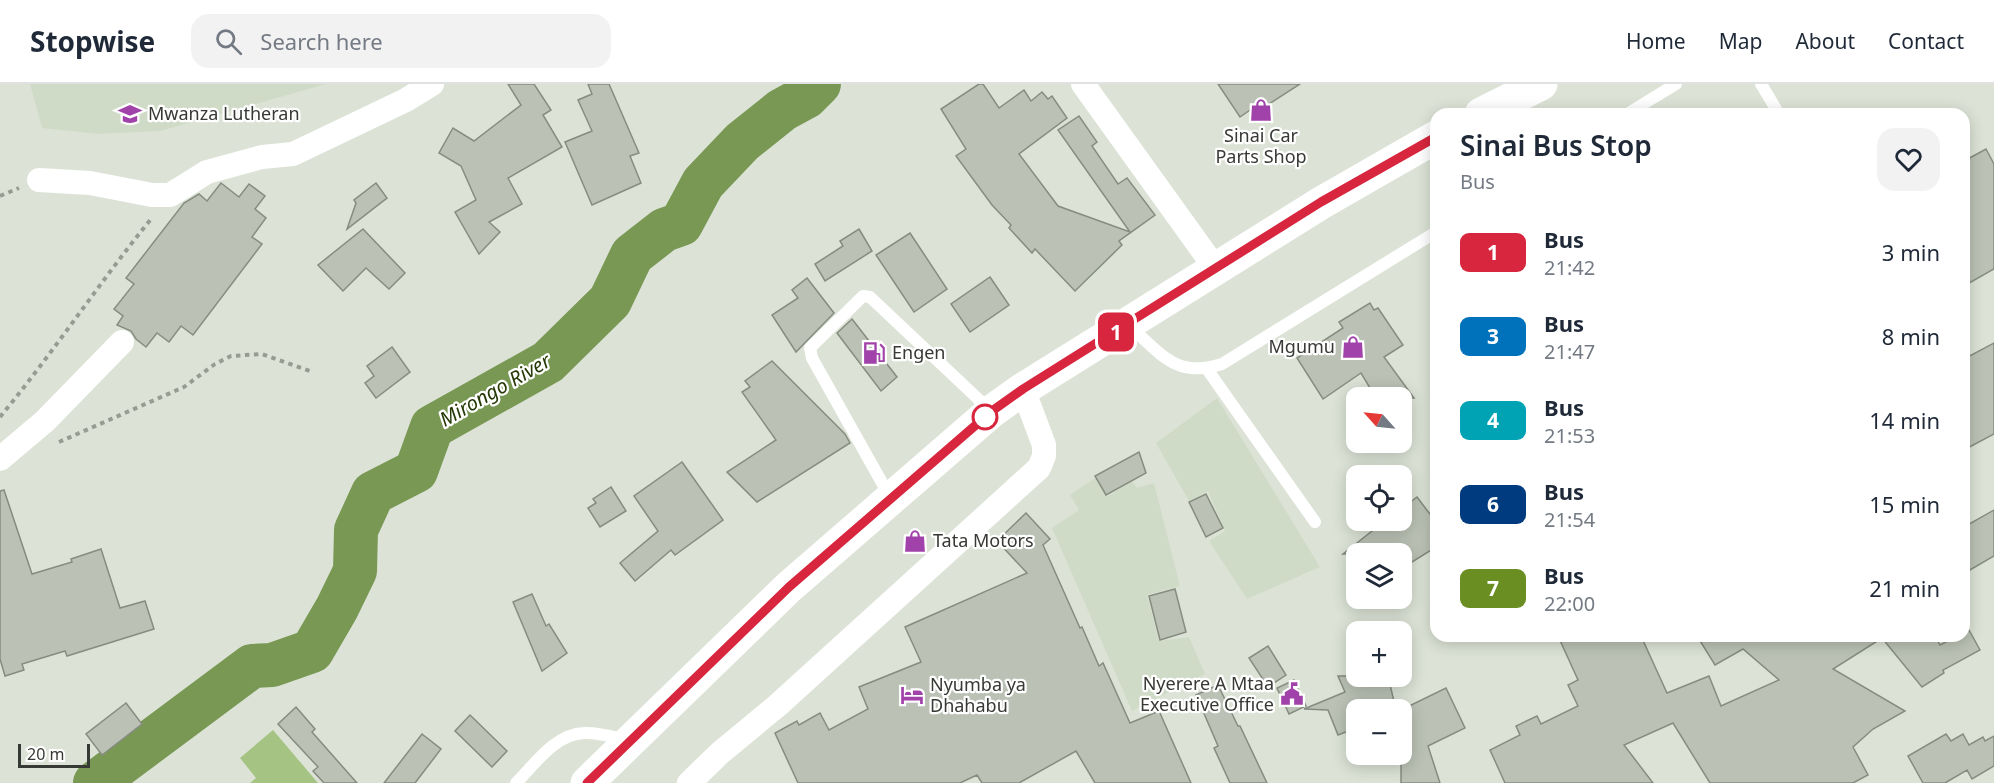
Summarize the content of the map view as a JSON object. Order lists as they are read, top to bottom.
{
  "water": ["Mirongo River"],
  "places": {
    "shop": ["Sinai Car Parts Shop", "Mgumu", "Tata Motors"],
    "school or university": ["Mwanza Lutheran"],
    "fuel station": ["Engen"],
    "public building": ["Nyerere A Mtaa Executive Office"],
    "hotel": ["Nyumba ya Dhahabu"]
  },
  "lines": ["bus line 1"],
  "scale_bar": "20 m",
  "north": "top left",
  "page": {
    "header": "Stopwise",
    "search": "Search here",
    "nav": [
      "Home",
      "Map",
      "About",
      "Contact"
    ],
    "on_map": "1",
    "heading": ["Sinai Bus Stop", "Bus"],
    "list": [
      {
        "mark": "1",
        "name": "Bus",
        "note": "21:42",
        "value": "3 min"
      },
      {
        "mark": "3",
        "name": "Bus",
        "note": "21:47",
        "value": "8 min"
      },
      {
        "mark": "4",
        "name": "Bus",
        "note": "21:53",
        "value": "14 min"
      },
      {
        "mark": "6",
        "name": "Bus",
        "note": "21:54",
        "value": "15 min"
      },
      {
        "mark": "7",
        "name": "Bus",
        "note": "22:00",
        "value": "21 min"
      }
    ],
    "map_buttons": ["+", "−"],
    "scale": "20 m"
  }
}
